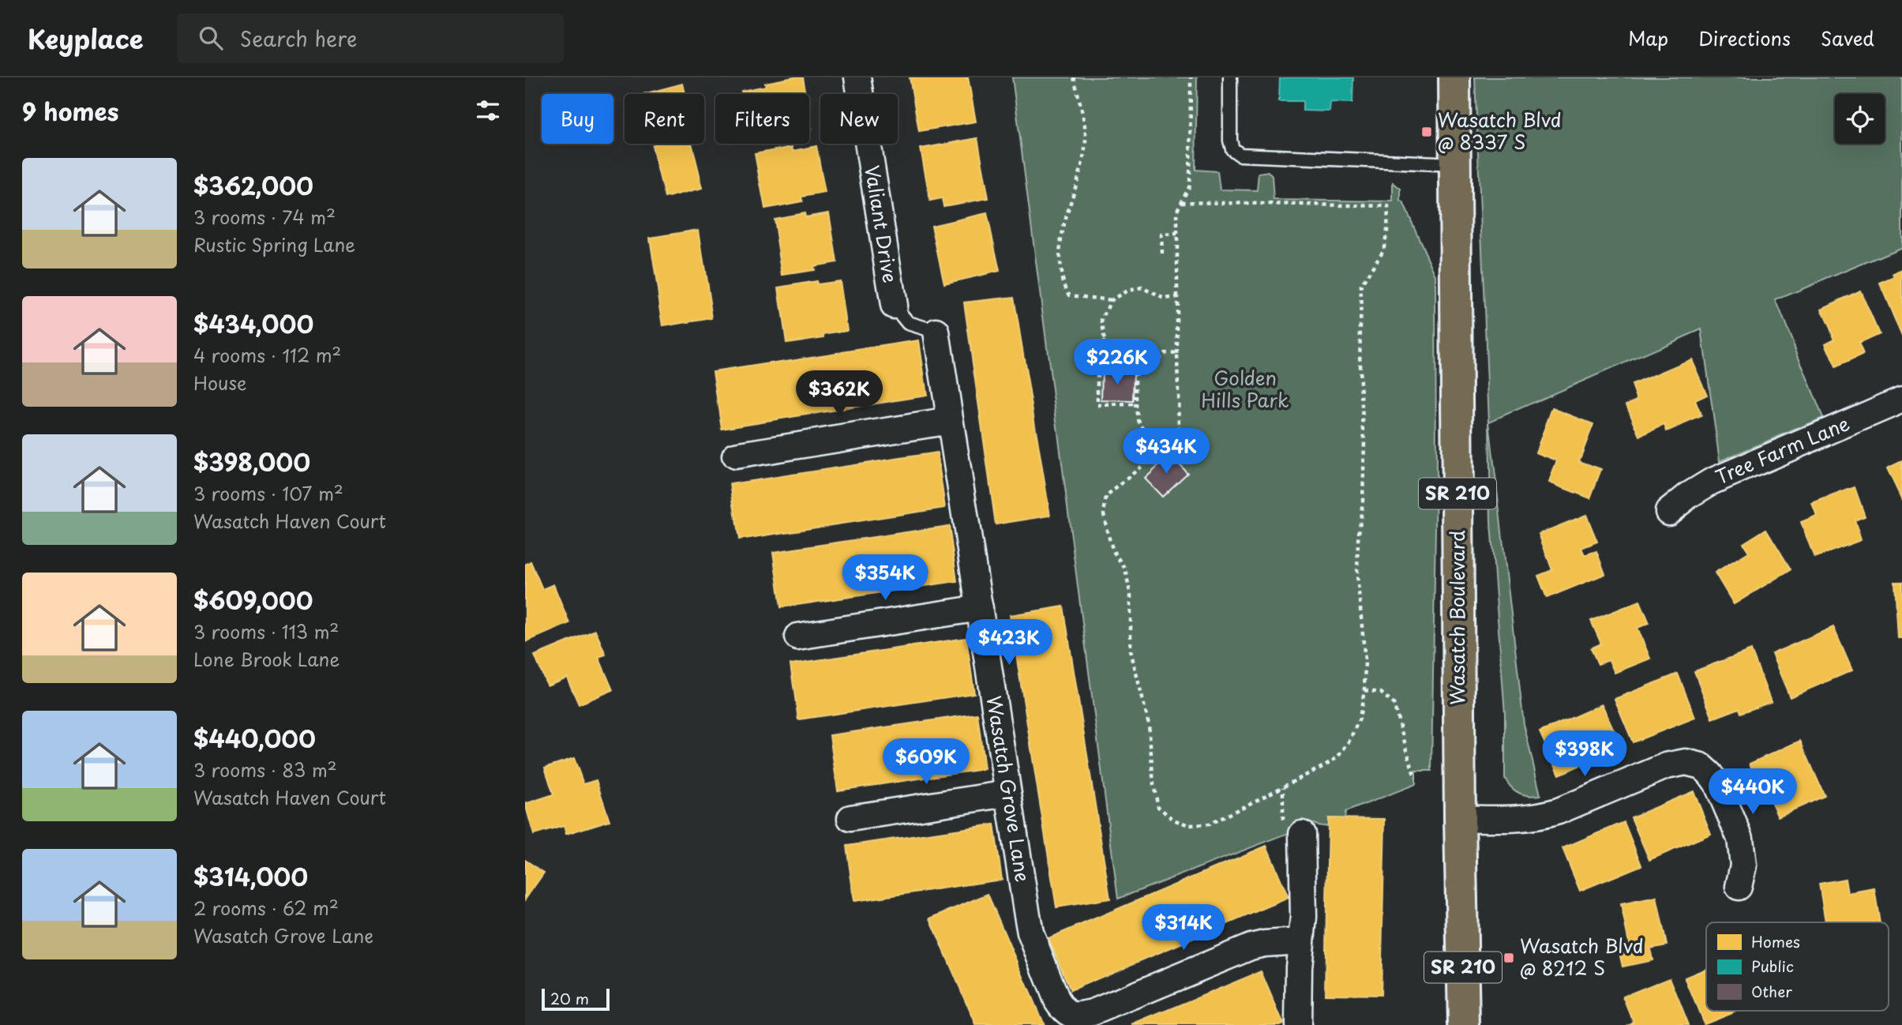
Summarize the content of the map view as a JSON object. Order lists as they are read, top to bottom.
{
  "streets": {
    "main road": ["SR 210", "Wasatch Boulevard"],
    "street": ["Valiant Drive", "Tree Farm Lane", "Wasatch Grove Lane"]
  },
  "crossings": [
    ["Valiant Drive", "Wasatch Grove Lane"]
  ],
  "parks": ["Golden Hills Park"],
  "places": {
    "transit": ["Wasatch Blvd @ 8337 S", "Wasatch Blvd @ 8212 S"]
  },
  "legend": ["Homes", "Public", "Other"],
  "scale_bar": "20 m",
  "page": {
    "header": "Keyplace",
    "search": "Search here",
    "nav": ["Map", "Directions", "Saved"],
    "heading": "9 homes",
    "chip": [
      "Buy",
      "Rent",
      "Filters",
      "New"
    ],
    "list": [
      {
        "name": "$362,000",
        "note": "3 rooms · 74 m² · Rustic Spring Lane"
      },
      {
        "name": "$434,000",
        "note": "4 rooms · 112 m² · House"
      },
      {
        "name": "$398,000",
        "note": "3 rooms · 107 m² · Wasatch Haven Court"
      },
      {
        "name": "$609,000",
        "note": "3 rooms · 113 m² · Lone Brook Lane"
      },
      {
        "name": "$440,000",
        "note": "3 rooms · 83 m² · Wasatch Haven Court"
      },
      {
        "name": "$314,000",
        "note": "2 rooms · 62 m² · Wasatch Grove Lane"
      }
    ],
    "price": [
      "$226K",
      "$362K",
      "$434K",
      "$354K",
      "$423K",
      "$398K",
      "$609K",
      "$440K",
      "$314K"
    ],
    "scale": "20 m"
  }
}
